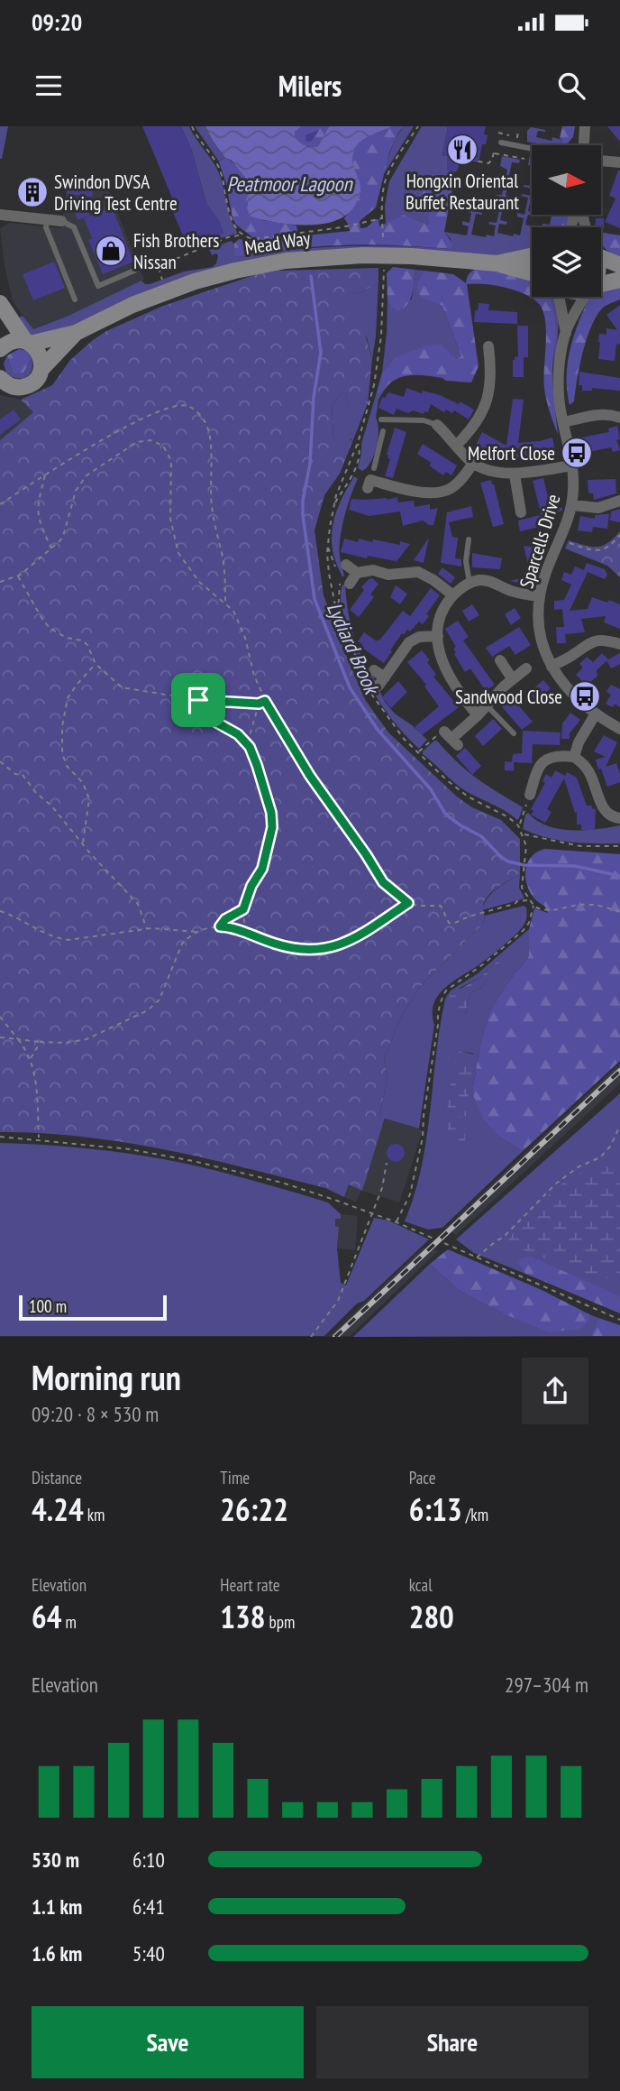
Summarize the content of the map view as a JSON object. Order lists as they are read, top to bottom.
{
  "streets": {
    "main road": ["Mead Way"],
    "street": ["Sparcells Drive"]
  },
  "water": ["Peatmoor Lagoon", "Lydiard Brook"],
  "places": {
    "restaurant": ["Hongxin Oriental Buffet Restaurant"],
    "building": ["Swindon DVSA Driving Test Centre"],
    "shop": ["Fish Brothers Nissan"],
    "bus stop": ["Melfort Close", "Sandwood Close"]
  },
  "scale_bar": "100 m",
  "north": "right",
  "page": {
    "status": "09:20",
    "header": "Milers",
    "scale": "100 m",
    "heading": ["Morning run", "09:20 · 8 × 530 m"],
    "stats": [
      ["Distance", "4.24 km"],
      ["Time", "26:22"],
      ["Pace", "6:13 /km"],
      ["Elevation", "64 m"],
      ["Heart rate", "138 bpm"],
      ["kcal", "280"]
    ],
    "chart": ["Elevation", "297–304 m"],
    "list": [
      {
        "name": "530 m",
        "note": "6:10"
      },
      {
        "name": "1.1 km",
        "note": "6:41"
      },
      {
        "name": "1.6 km",
        "note": "5:40"
      }
    ],
    "buttons": ["Save", "Share"]
  }
}
